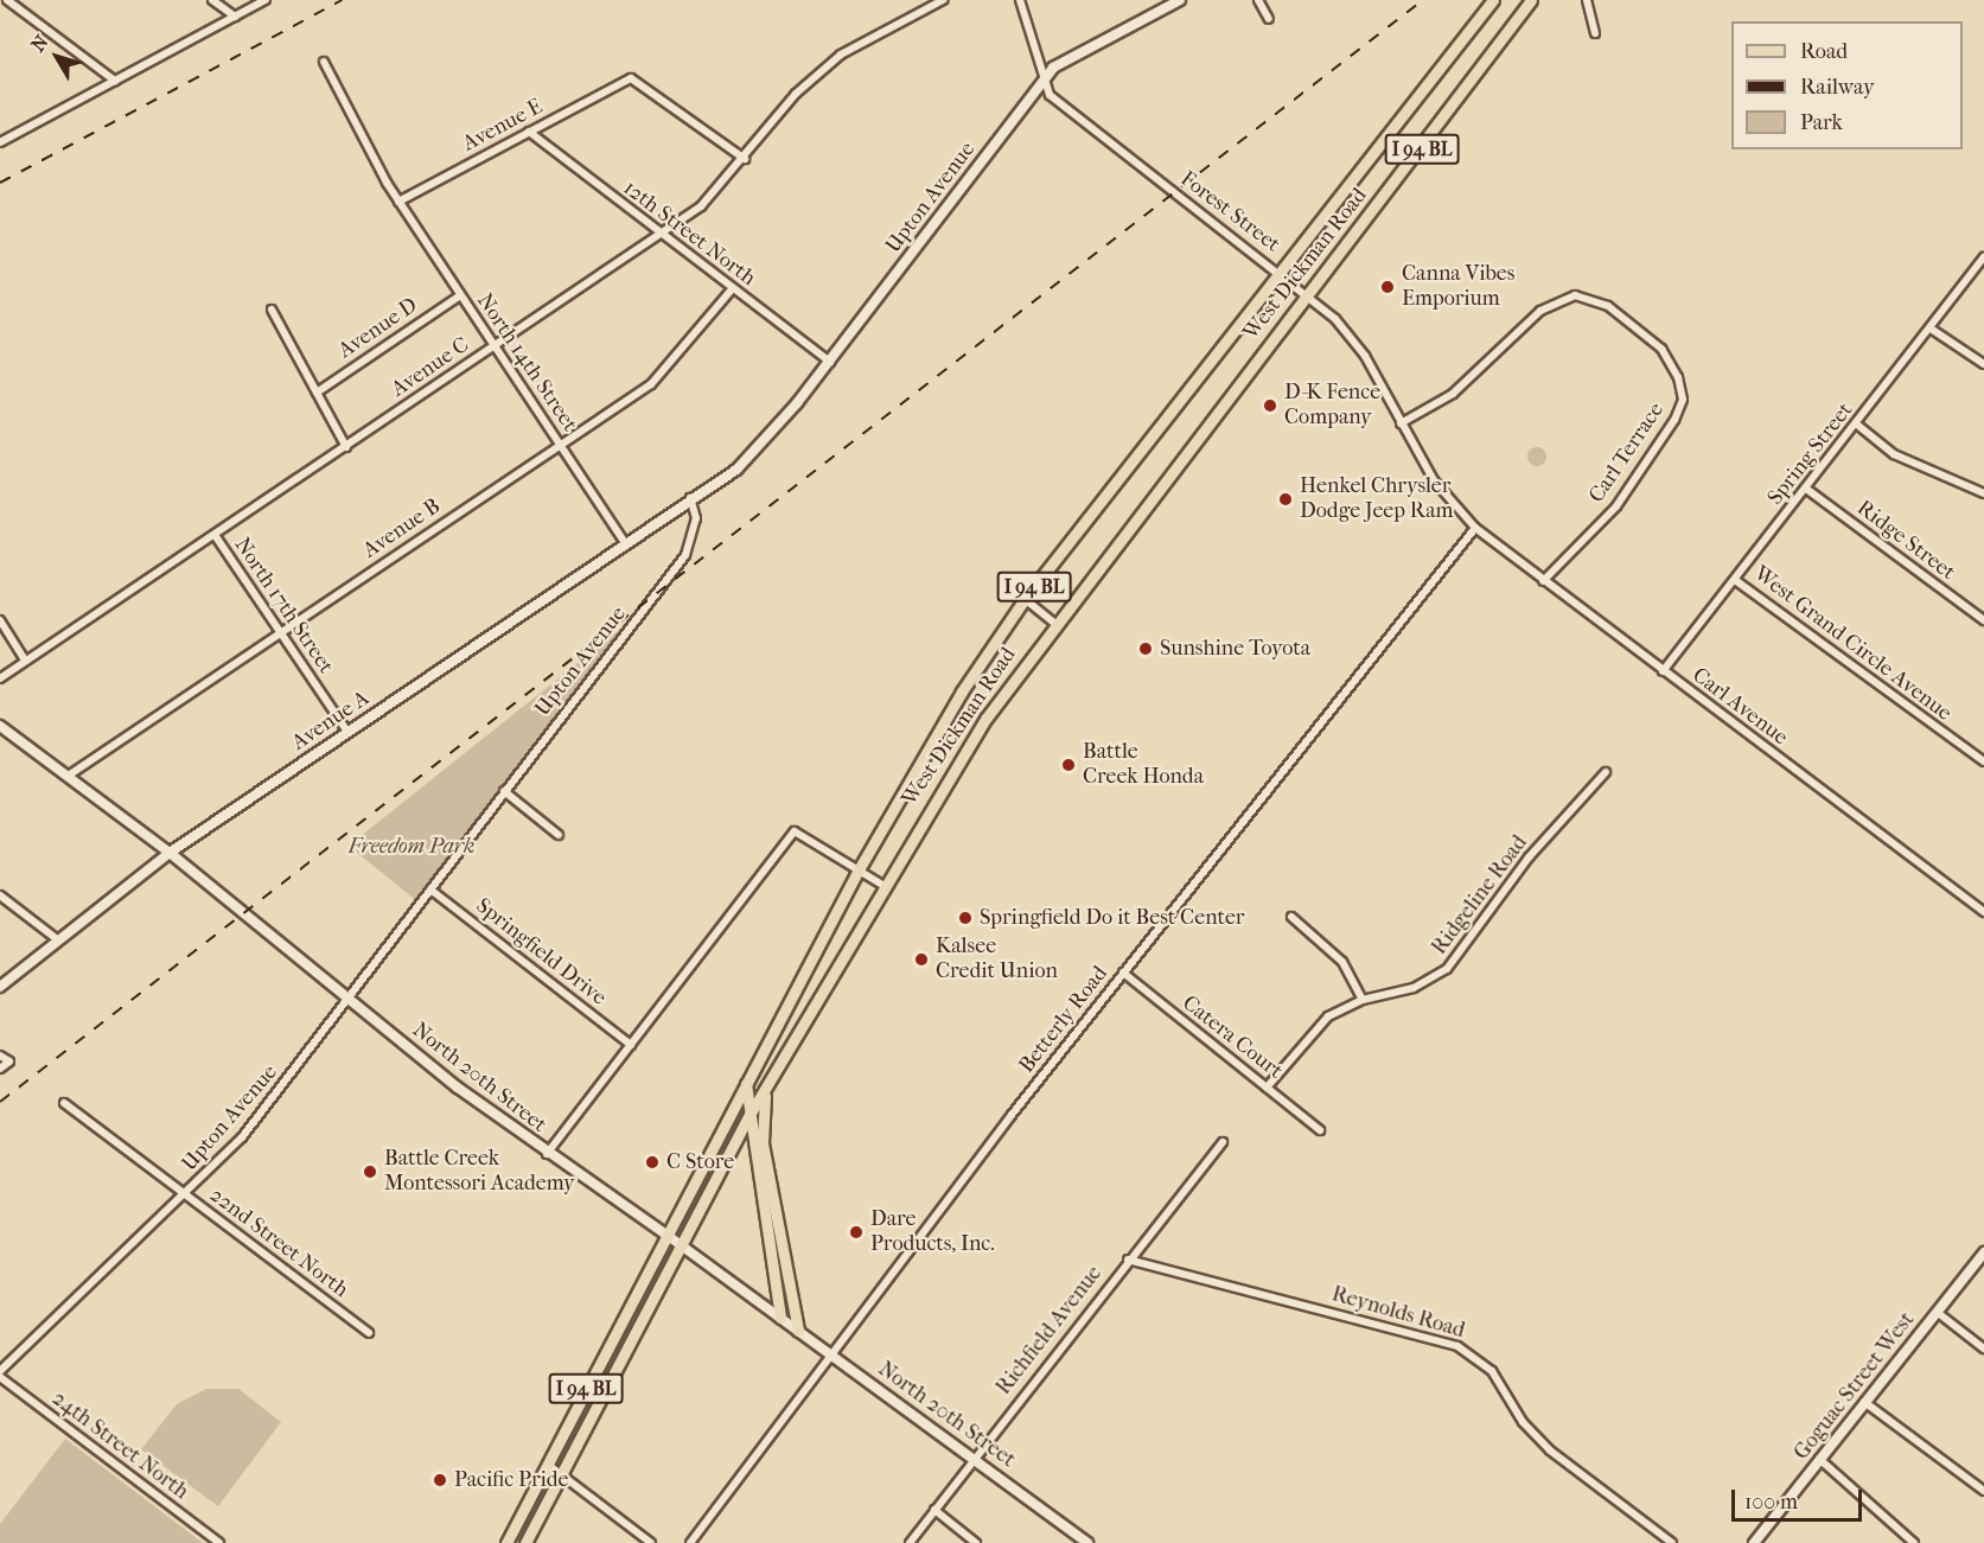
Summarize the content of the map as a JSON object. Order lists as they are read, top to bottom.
{
  "streets": {
    "main road": ["I 94 BL", "West Dickman Road", "North 20th Street"],
    "street": [
      "Avenue E",
      "Upton Avenue",
      "Forest Street",
      "12th Street North",
      "Avenue D",
      "North 14th Street",
      "Avenue C",
      "Carl Terrace",
      "Spring Street",
      "Avenue B",
      "Ridge Street",
      "North 17th Street",
      "West Grand Circle Avenue",
      "Carl Avenue",
      "Avenue A",
      "Ridgeline Road",
      "Springfield Drive",
      "Betterly Road",
      "Catera Court",
      "22nd Street North",
      "Reynolds Road",
      "Richfield Avenue",
      "Goguac Street West",
      "24th Street North"
    ]
  },
  "crossings": [
    ["Avenue E", "12th Street North"],
    ["Avenue E", "North 14th Street"],
    ["Avenue E", "Avenue C"],
    ["Upton Avenue", "Forest Street"],
    ["Upton Avenue", "12th Street North"],
    ["Upton Avenue", "Avenue A"],
    ["Upton Avenue", "Springfield Drive"],
    ["Upton Avenue", "North 20th Street"],
    ["Upton Avenue", "22nd Street North"],
    ["Forest Street", "West Dickman Road"],
    ["Forest Street", "Carl Terrace"],
    ["Forest Street", "Carl Avenue"],
    ["Forest Street", "Betterly Road"],
    ["12th Street North", "Avenue C"],
    ["12th Street North", "Avenue B"],
    ["West Dickman Road", "North 20th Street"],
    ["Avenue D", "North 14th Street"],
    ["North 14th Street", "Avenue C"],
    ["North 14th Street", "Avenue B"],
    ["North 14th Street", "Avenue A"],
    ["Avenue C", "North 17th Street"],
    ["Carl Terrace", "Carl Avenue"],
    ["Spring Street", "Ridge Street"],
    ["Spring Street", "West Grand Circle Avenue"],
    ["Spring Street", "Carl Avenue"],
    ["Avenue B", "North 17th Street"],
    ["Avenue B", "North 20th Street"],
    ["North 17th Street", "Avenue A"],
    ["Carl Avenue", "Betterly Road"],
    ["Avenue A", "North 20th Street"],
    ["Ridgeline Road", "Catera Court"],
    ["Betterly Road", "Catera Court"],
    ["Betterly Road", "North 20th Street"],
    ["North 20th Street", "Richfield Avenue"],
    ["Reynolds Road", "Richfield Avenue"]
  ],
  "parks": ["Freedom Park"],
  "places": [
    "Canna Vibes Emporium",
    "D-K Fence Company",
    "Henkel Chrysler Dodge Jeep Ram",
    "Sunshine Toyota",
    "Battle Creek Honda",
    "Springfield Do it Best Center",
    "Kalsee Credit Union",
    "C Store",
    "Battle Creek Montessori Academy",
    "Dare Products, Inc.",
    "Pacific Pride"
  ],
  "legend": ["Road", "Railway", "Park"],
  "scale_bar": "100 m",
  "north": "top left"
}
